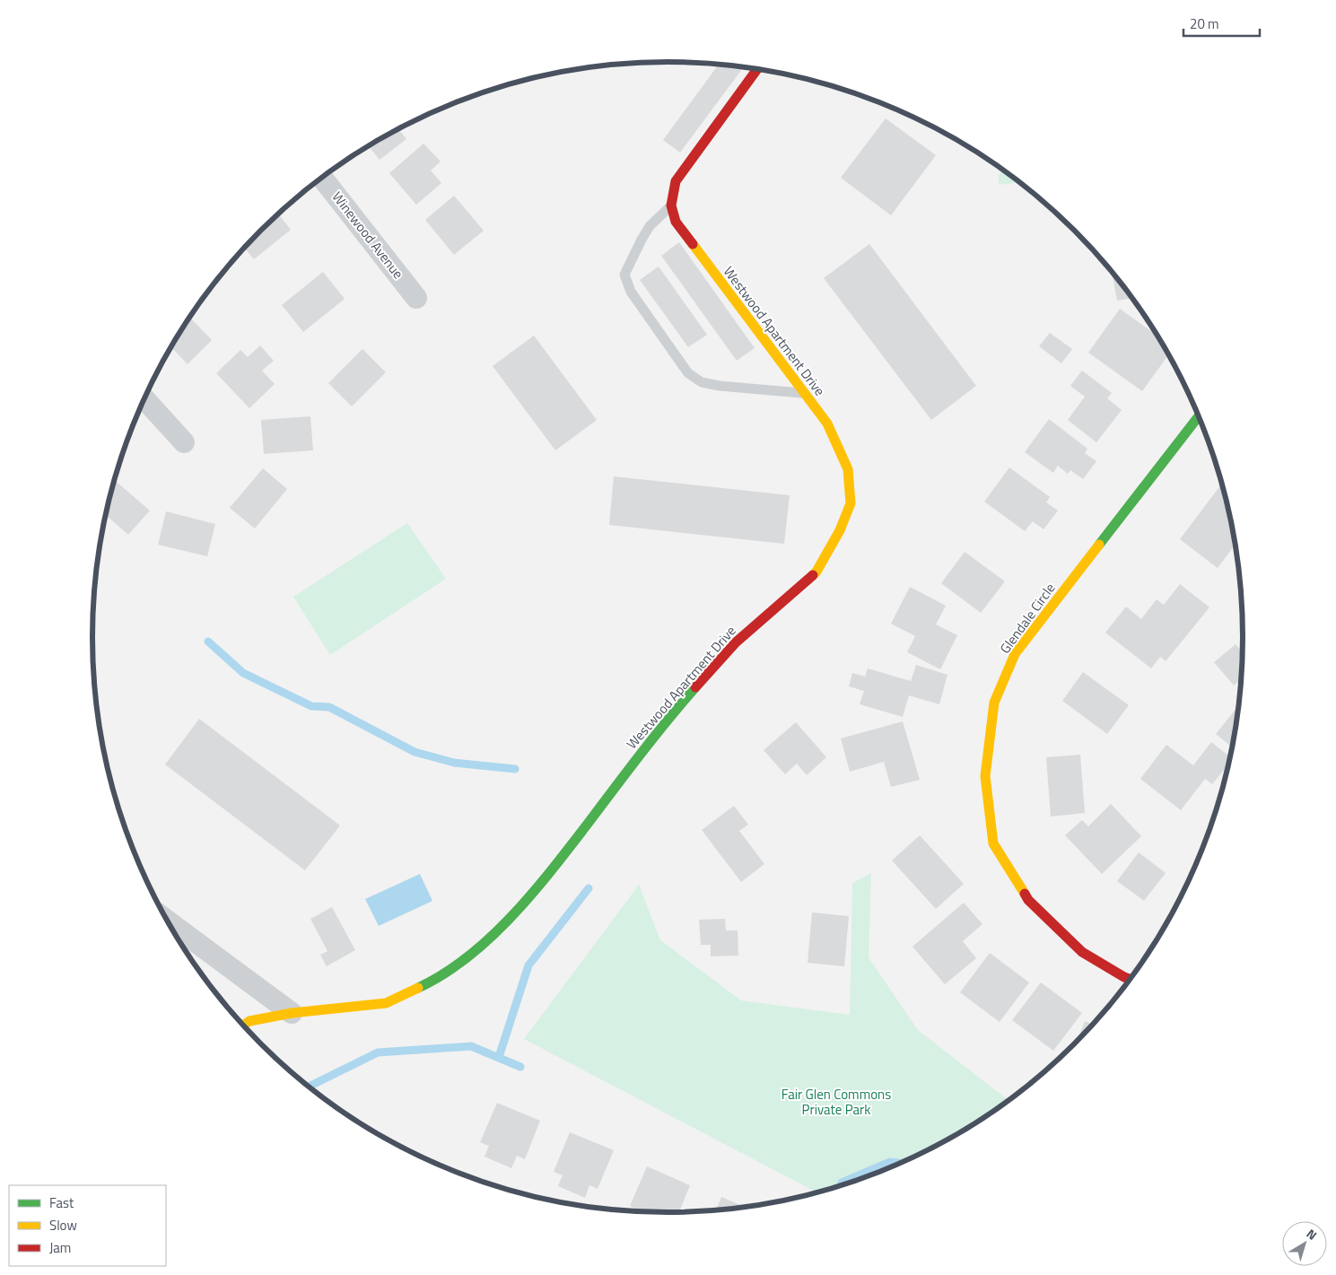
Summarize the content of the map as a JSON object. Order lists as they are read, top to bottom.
{
  "streets": {
    "street": ["Winewood Avenue", "Westwood Apartment Drive", "Glendale Circle"]
  },
  "parks": ["Fair Glen Commons Private Park"],
  "legend": ["Fast", "Slow", "Jam"],
  "scale_bar": "20 m",
  "north": "top right"
}
